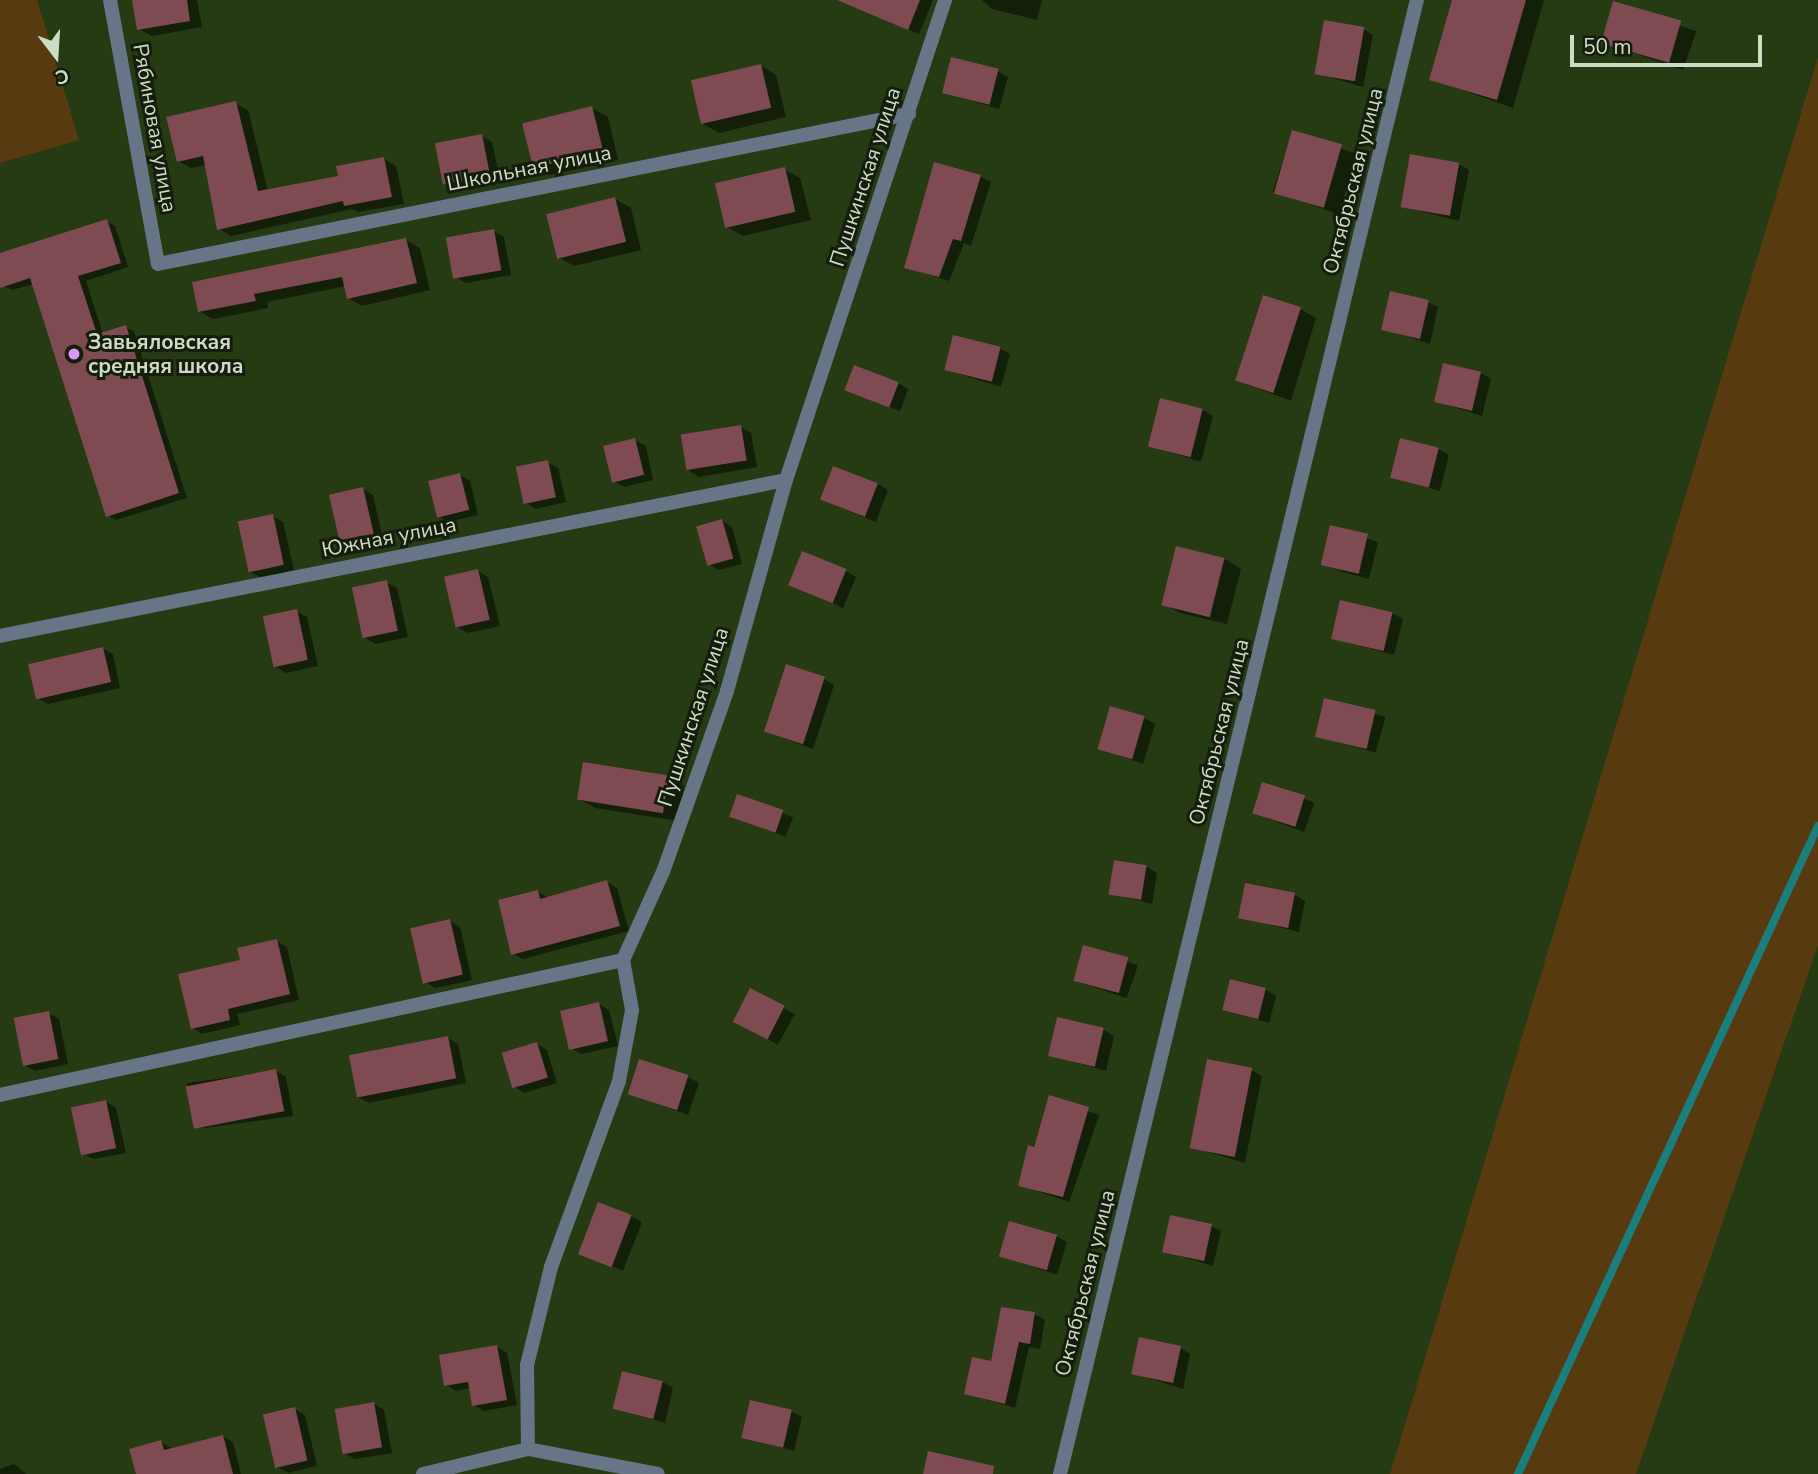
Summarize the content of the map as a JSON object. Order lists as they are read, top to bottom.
{
  "streets": {
    "street": [
      "Рябиновая улица",
      "Школьная улица",
      "Пушкинская улица",
      "Октябрьская улица",
      "Южная улица"
    ]
  },
  "crossings": [
    ["Рябиновая улица", "Школьная улица"],
    ["Школьная улица", "Пушкинская улица"],
    ["Пушкинская улица", "Южная улица"]
  ],
  "places": ["Завьяловская средняя школа"],
  "scale_bar": "50 m",
  "north": "bottom"
}
